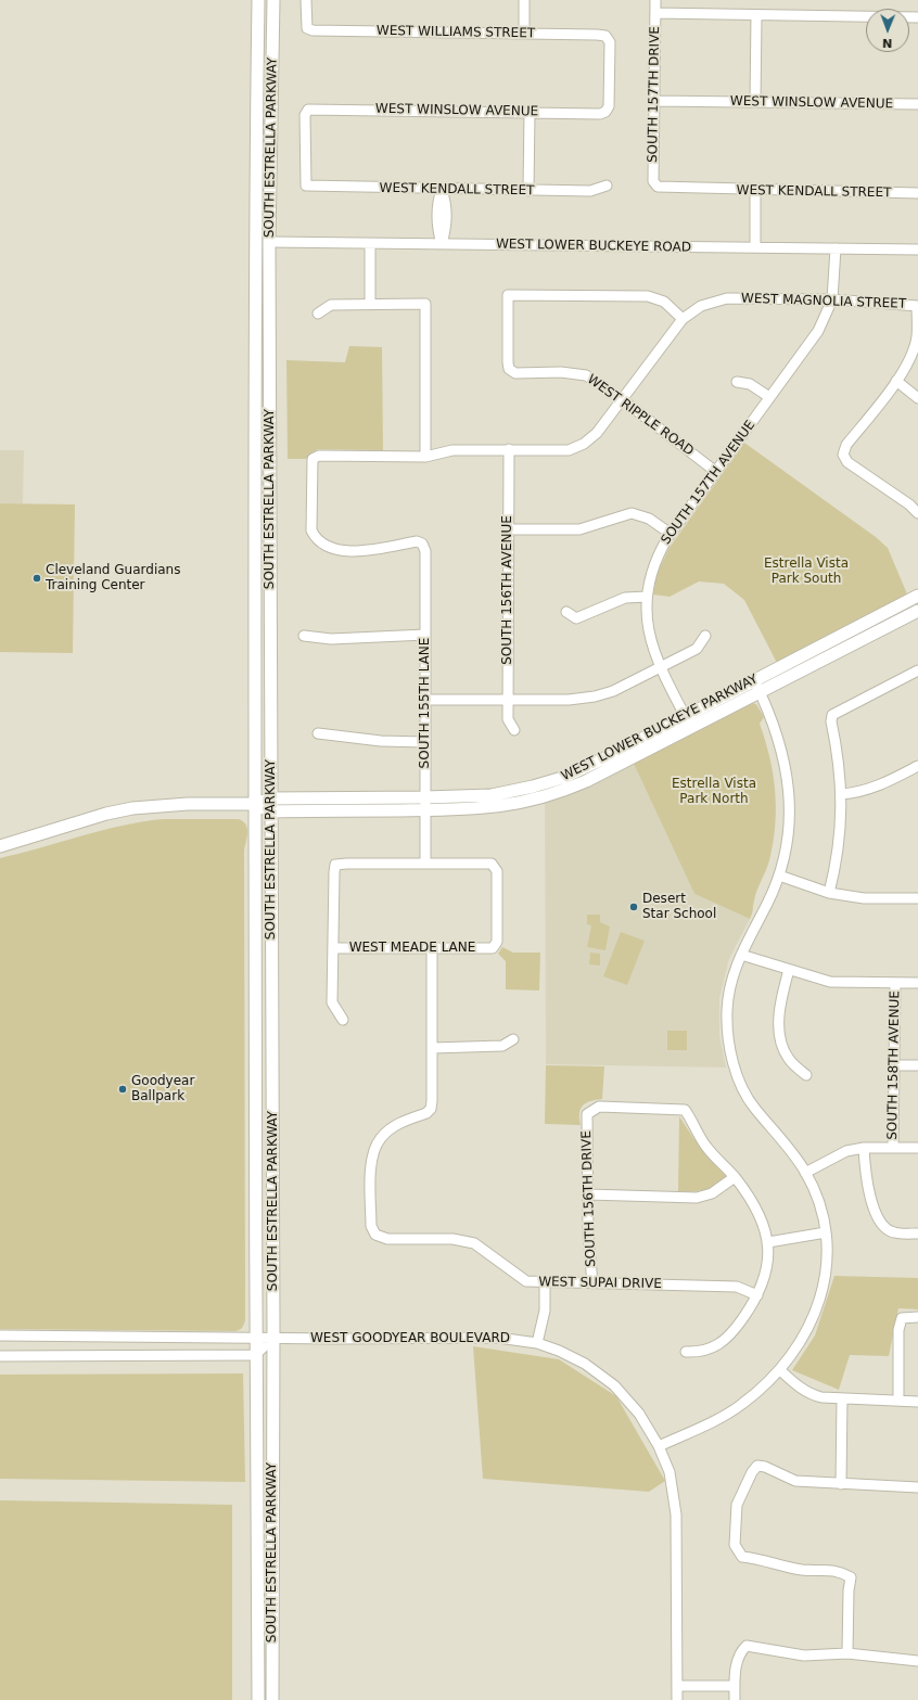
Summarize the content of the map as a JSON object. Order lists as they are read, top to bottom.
{
  "streets": {
    "main road": ["SOUTH ESTRELLA PARKWAY", "WEST LOWER BUCKEYE PARKWAY"],
    "street": [
      "WEST WILLIAMS STREET",
      "SOUTH 157TH DRIVE",
      "WEST WINSLOW AVENUE",
      "WEST KENDALL STREET",
      "WEST LOWER BUCKEYE ROAD",
      "WEST MAGNOLIA STREET",
      "WEST RIPPLE ROAD",
      "SOUTH 157TH AVENUE",
      "SOUTH 156TH AVENUE",
      "SOUTH 155TH LANE",
      "WEST MEADE LANE",
      "SOUTH 158TH AVENUE",
      "SOUTH 156TH DRIVE",
      "WEST SUPAI DRIVE",
      "WEST GOODYEAR BOULEVARD"
    ]
  },
  "crossings": [
    ["WEST WILLIAMS STREET", "WEST WINSLOW AVENUE"],
    ["SOUTH 157TH DRIVE", "WEST WINSLOW AVENUE"],
    ["SOUTH 157TH DRIVE", "WEST KENDALL STREET"],
    ["WEST WINSLOW AVENUE", "WEST KENDALL STREET"],
    ["SOUTH ESTRELLA PARKWAY", "WEST LOWER BUCKEYE ROAD"],
    ["SOUTH ESTRELLA PARKWAY", "WEST LOWER BUCKEYE PARKWAY"],
    ["SOUTH ESTRELLA PARKWAY", "WEST GOODYEAR BOULEVARD"],
    ["WEST LOWER BUCKEYE ROAD", "SOUTH 157TH AVENUE"],
    ["WEST MAGNOLIA STREET", "WEST RIPPLE ROAD"],
    ["WEST MAGNOLIA STREET", "SOUTH 157TH AVENUE"],
    ["WEST RIPPLE ROAD", "SOUTH 157TH AVENUE"],
    ["SOUTH 157TH AVENUE", "WEST LOWER BUCKEYE PARKWAY"],
    ["SOUTH 155TH LANE", "WEST LOWER BUCKEYE PARKWAY"],
    ["SOUTH 155TH LANE", "WEST MEADE LANE"],
    ["SOUTH 156TH DRIVE", "WEST SUPAI DRIVE"]
  ],
  "parks": ["Estrella Vista Park South", "Estrella Vista Park North"],
  "places": ["Cleveland Guardians Training Center", "Desert Star School", "Goodyear Ballpark"],
  "north": "bottom"
}
